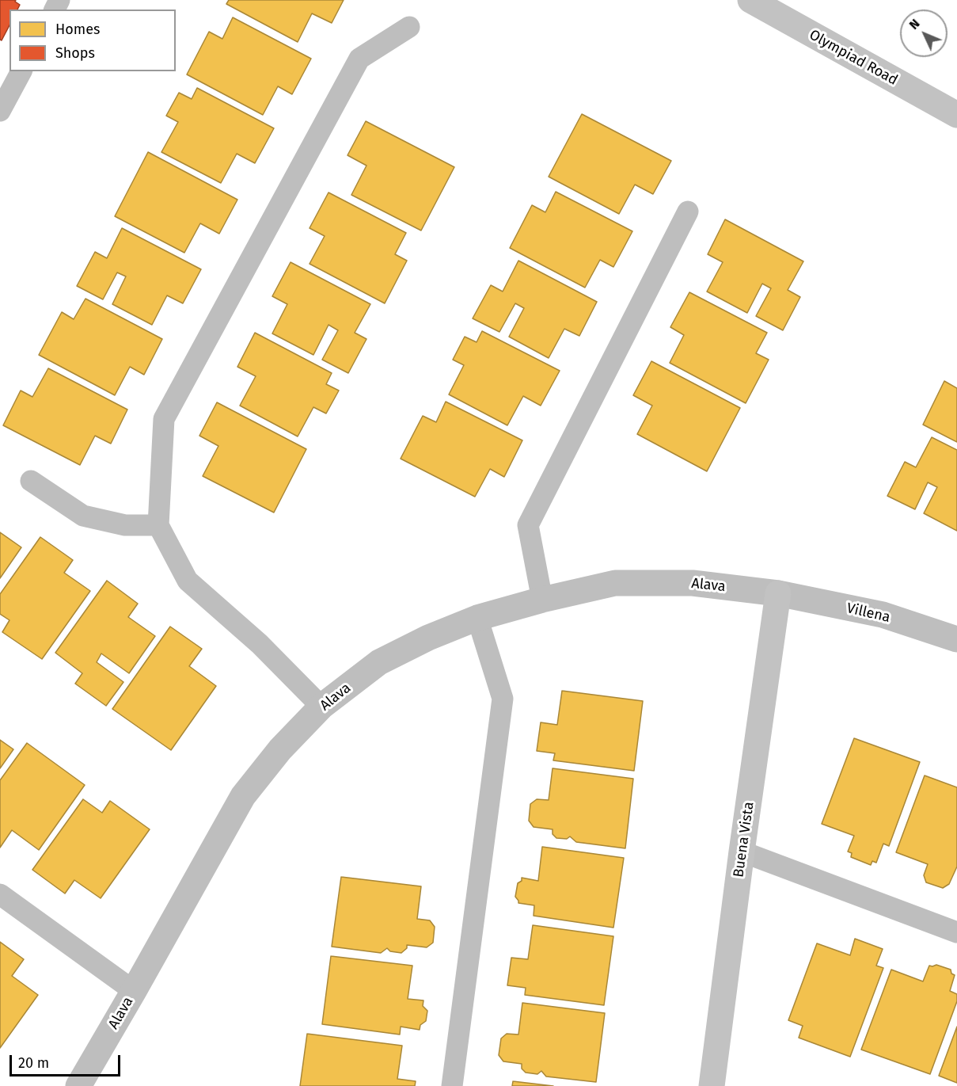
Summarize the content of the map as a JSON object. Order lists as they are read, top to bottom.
{
  "streets": {
    "street": [
      "Olympiad Road",
      "Alava",
      "Villena",
      "Buena Vista"
    ]
  },
  "crossings": [
    ["Alava", "Villena"],
    ["Alava", "Buena Vista"],
    ["Villena", "Buena Vista"]
  ],
  "legend": ["Homes", "Shops"],
  "scale_bar": "20 m",
  "north": "top left"
}
